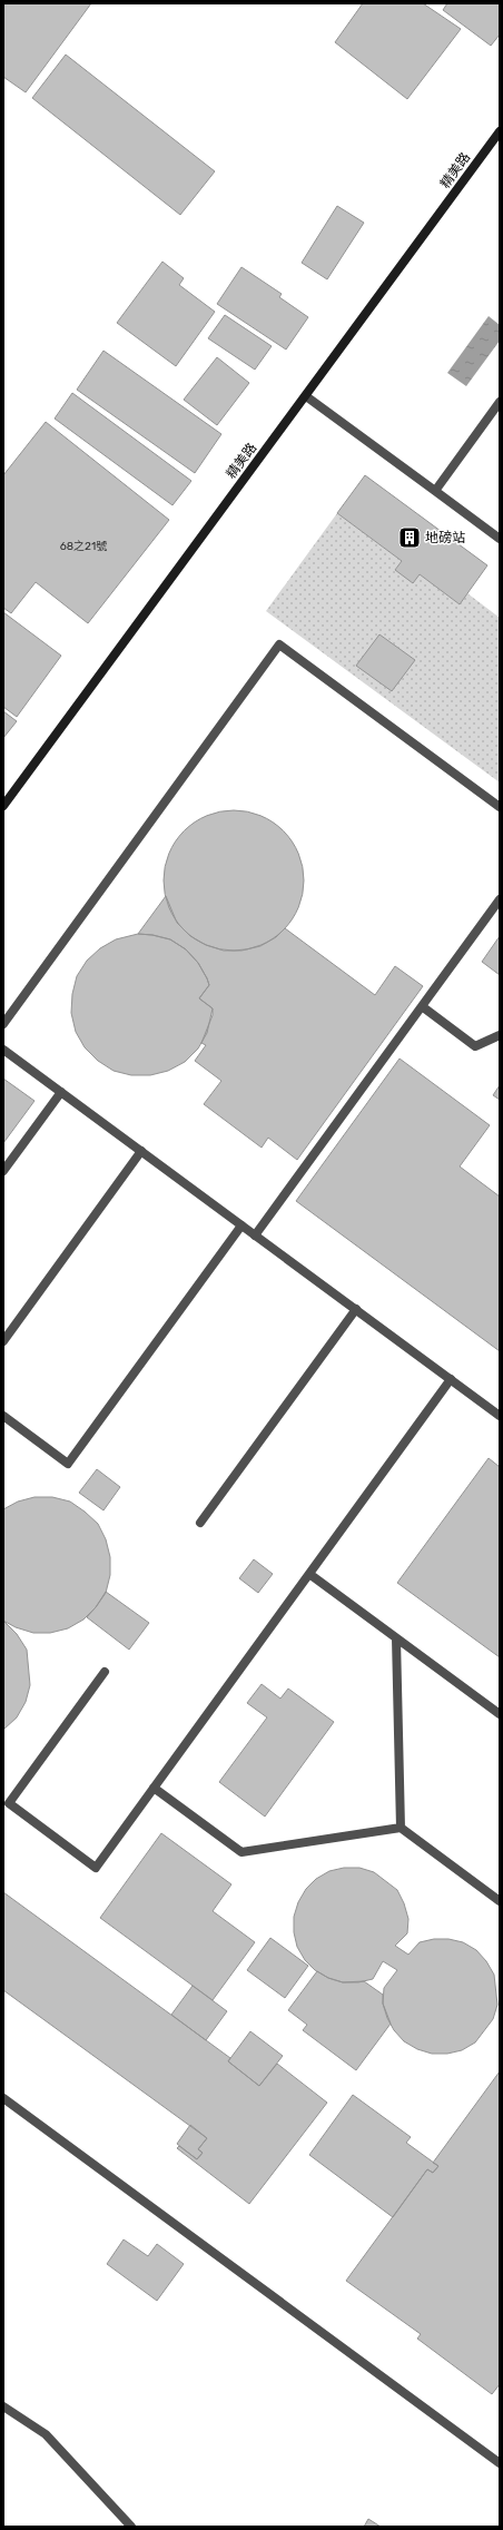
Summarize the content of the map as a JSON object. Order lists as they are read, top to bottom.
{
  "streets": {
    "main road": ["精美路"]
  },
  "places": {
    "building": ["地磅站"]
  },
  "house_numbers": ["68之21號"]
}
